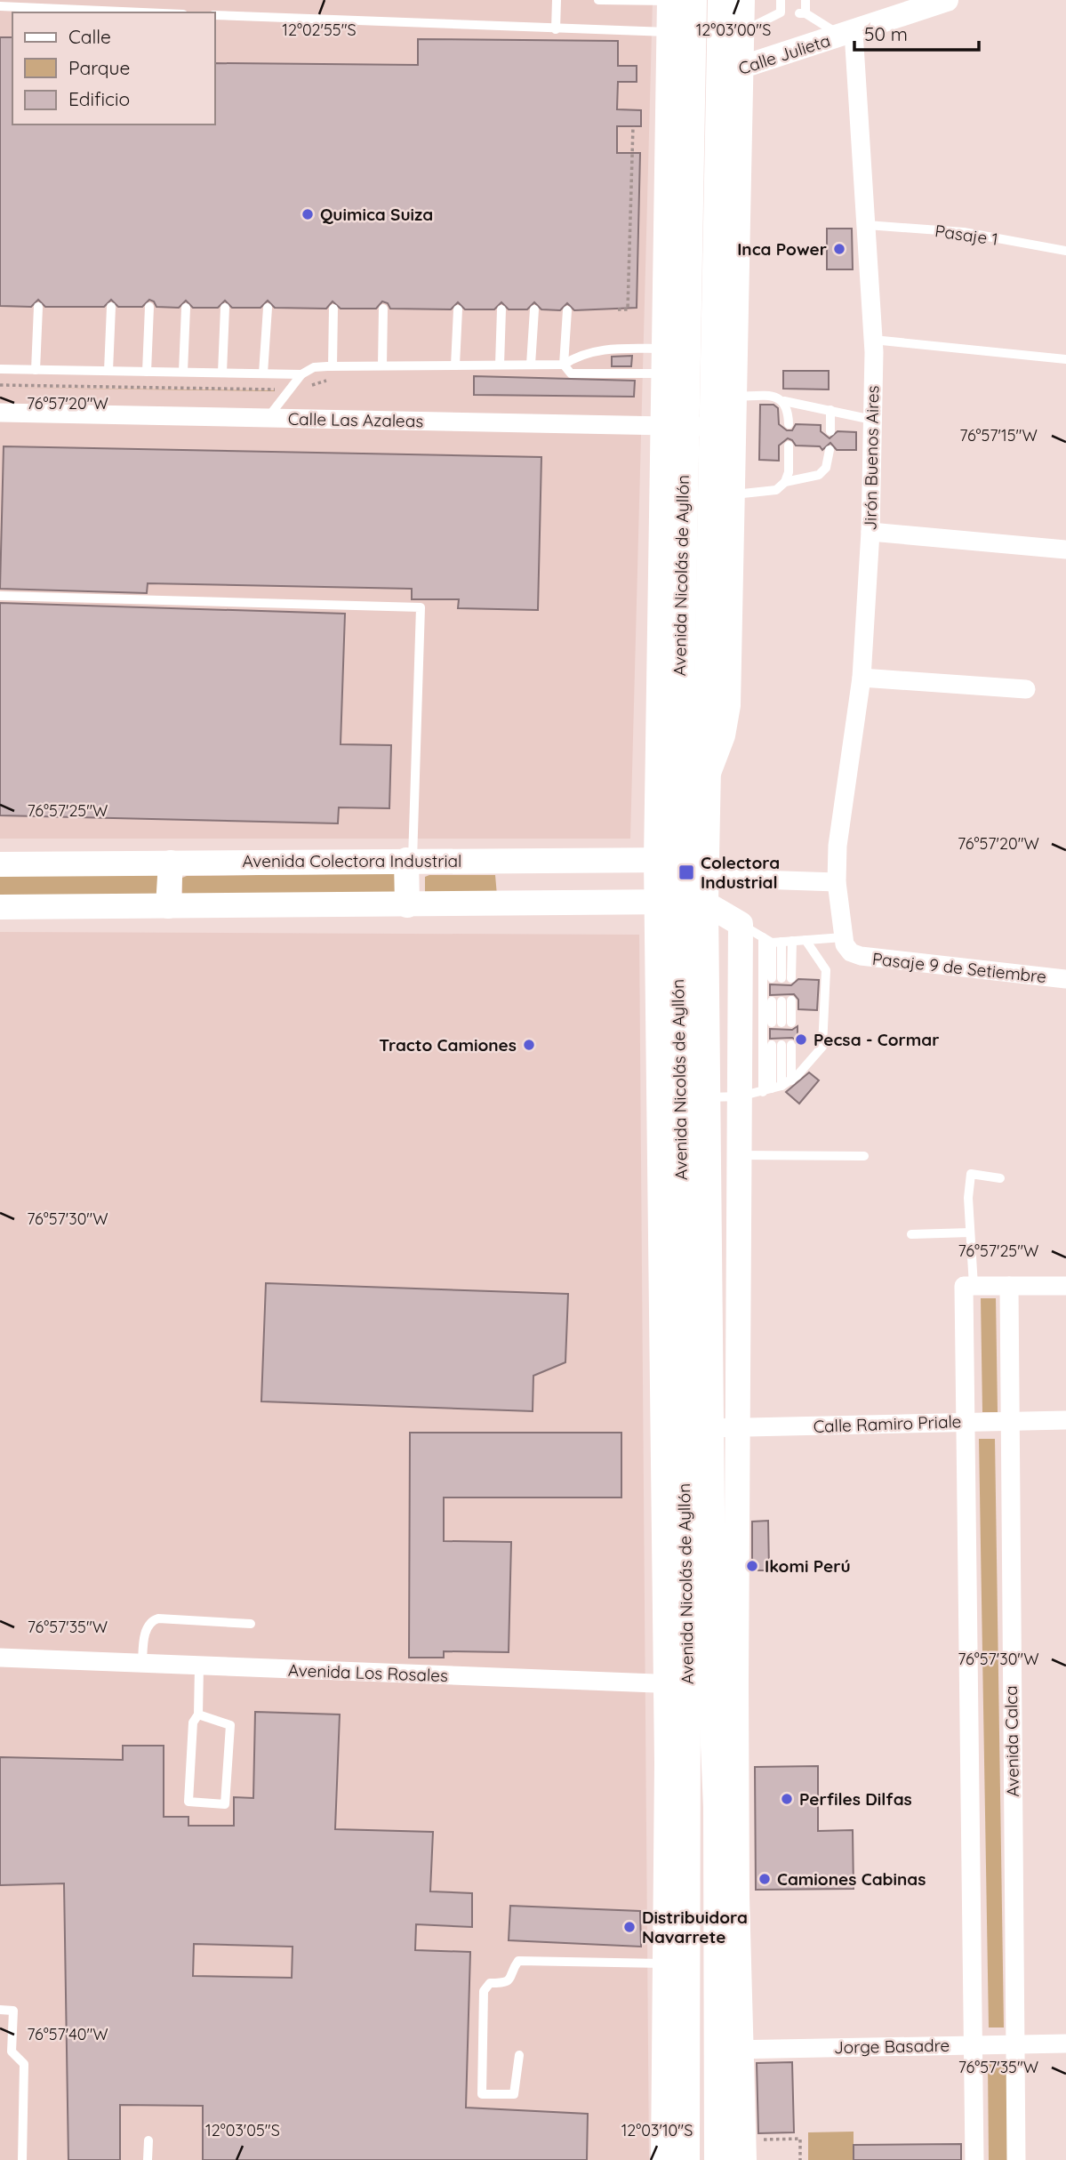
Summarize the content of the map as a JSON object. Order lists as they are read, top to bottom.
{
  "streets": {
    "main road": ["Avenida Nicolás de Ayllón", "Avenida Colectora Industrial"],
    "street": [
      "Calle Julieta",
      "Calle Las Azaleas",
      "Jirón Buenos Aires",
      "Pasaje 9 de Setiembre",
      "Calle Ramiro Priale",
      "Avenida Los Rosales",
      "Avenida Calca",
      "Jorge Basadre"
    ],
    "lane": ["Pasaje 1"]
  },
  "crossings": [
    ["Calle Julieta", "Jirón Buenos Aires"],
    ["Calle Julieta", "Avenida Nicolás de Ayllón"],
    ["Pasaje 1", "Jirón Buenos Aires"],
    ["Calle Las Azaleas", "Avenida Nicolás de Ayllón"],
    ["Avenida Nicolás de Ayllón", "Avenida Colectora Industrial"],
    ["Avenida Nicolás de Ayllón", "Calle Ramiro Priale"],
    ["Avenida Nicolás de Ayllón", "Avenida Los Rosales"],
    ["Avenida Nicolás de Ayllón", "Jorge Basadre"],
    ["Calle Ramiro Priale", "Avenida Calca"],
    ["Avenida Calca", "Jorge Basadre"]
  ],
  "places": {
    "other": [
      "Quimica Suiza",
      "Inca Power",
      "Pecsa - Cormar",
      "Tracto Camiones",
      "Ikomi Perú",
      "Perfiles Dilfas",
      "Camiones Cabinas",
      "Distribuidora Navarrete"
    ],
    "transit": ["Colectora Industrial"]
  },
  "legend": ["Calle", "Parque", "Edificio"],
  "scale_bar": "50 m",
  "coordinates": [
    "12°02'55\"S",
    "12°03'00\"S",
    "76°57'20\"W",
    "76°57'15\"W",
    "76°57'25\"W",
    "76°57'30\"W",
    "76°57'35\"W",
    "76°57'40\"W",
    "12°03'05\"S",
    "12°03'10\"S"
  ]
}
